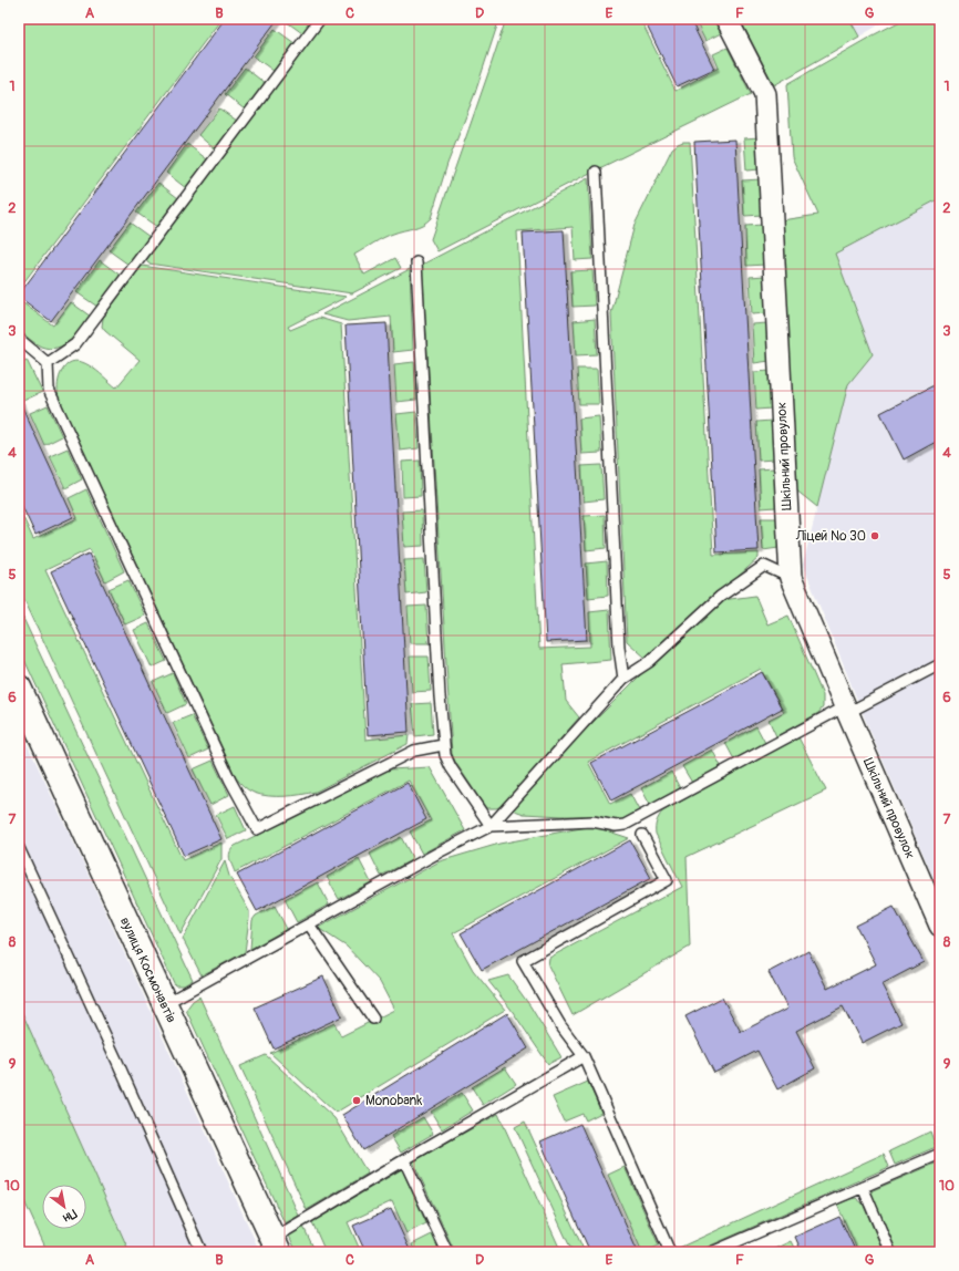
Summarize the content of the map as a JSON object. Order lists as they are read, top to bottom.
{
  "streets": {
    "street": ["Шкільний провулок", "вулиця Космонавтів"]
  },
  "places": ["Ліцей № 30", "Monobank"],
  "north": "bottom right",
  "grid": {
    "columns": [
      "A",
      "B",
      "C",
      "D",
      "E",
      "F",
      "G"
    ],
    "rows": [
      "1",
      "2",
      "3",
      "4",
      "5",
      "6",
      "7",
      "8",
      "9",
      "10"
    ]
  }
}
